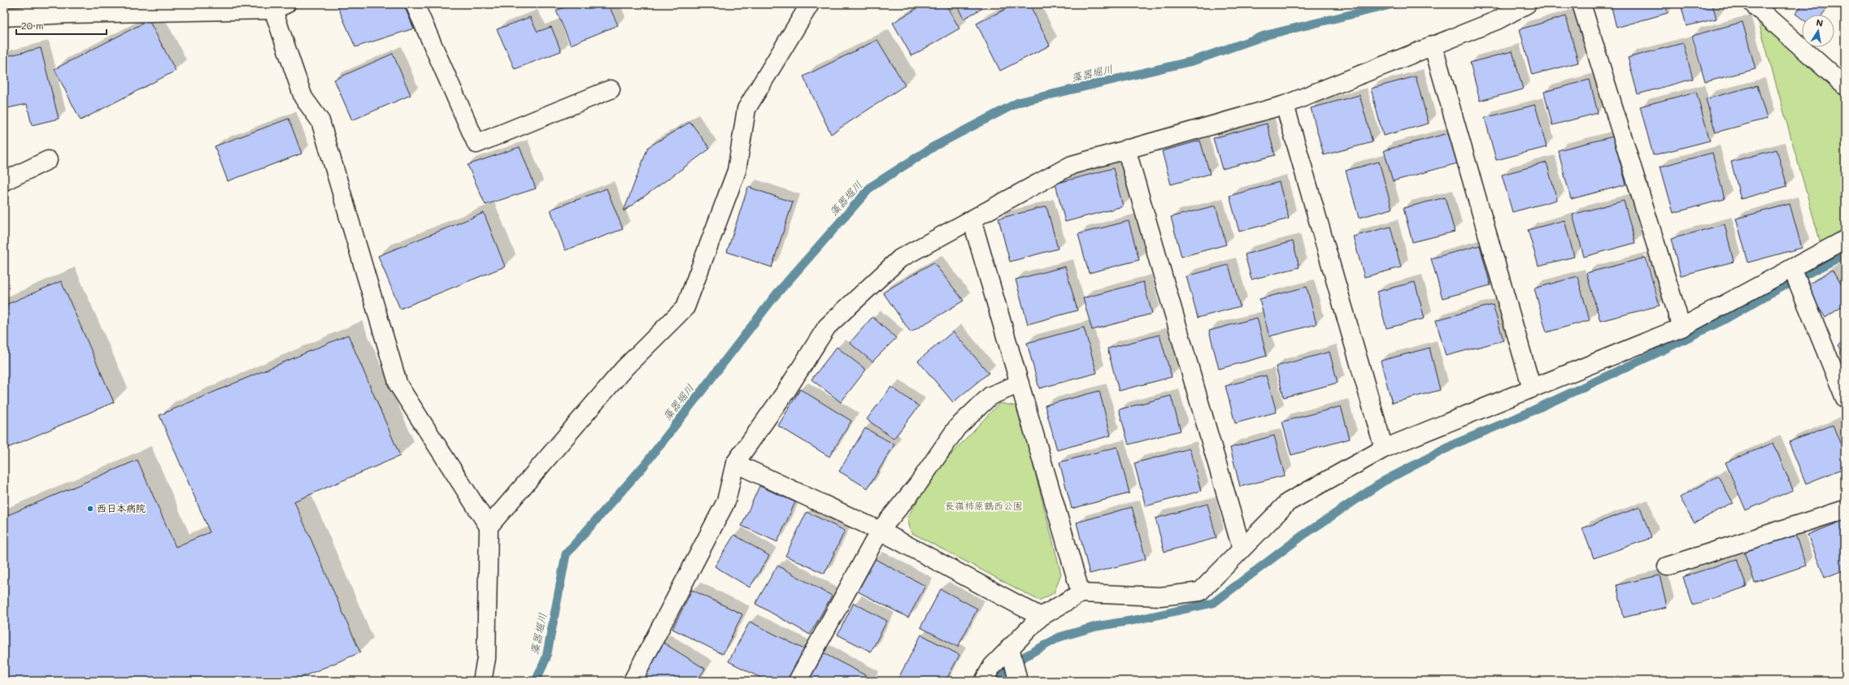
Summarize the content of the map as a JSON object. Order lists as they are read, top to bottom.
{
  "water": ["藻器堀川"],
  "parks": ["長嶺柿原鶴西公園"],
  "places": ["西日本病院"],
  "scale_bar": "20 m",
  "north": "top"
}
